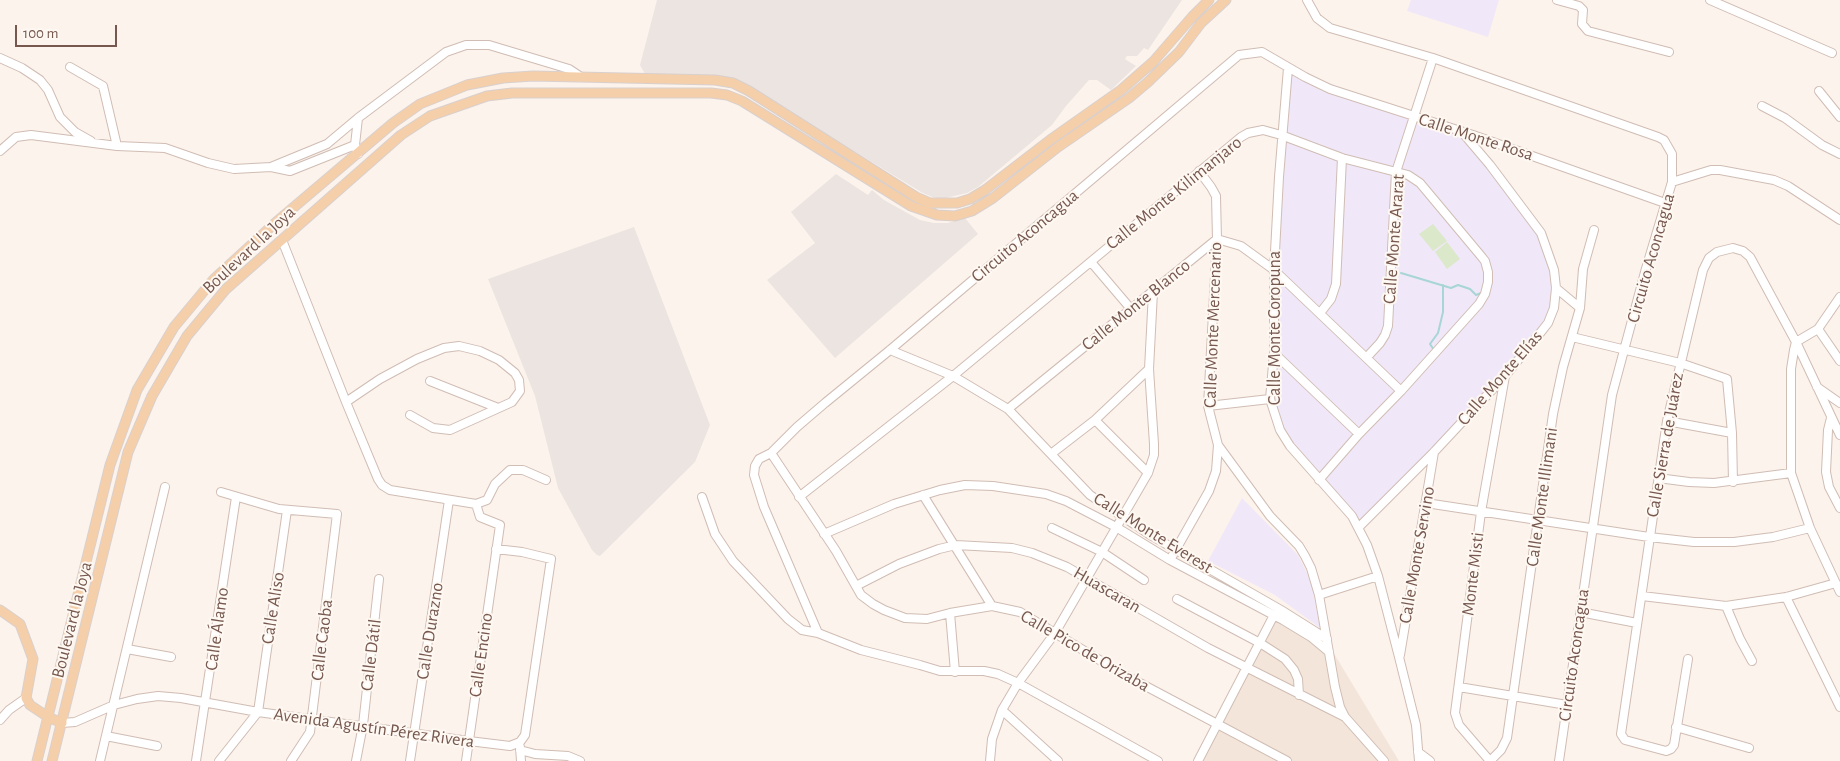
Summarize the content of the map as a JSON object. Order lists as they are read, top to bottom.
{
  "streets": {
    "main road": ["Boulevard la Joya"],
    "street": [
      "Calle Monte Rosa",
      "Calle Monte Kilimanjaro",
      "Circuito Aconcagua",
      "Calle Monte Ararat",
      "Calle Monte Blanco",
      "Calle Monte Mercenario",
      "Calle Monte Coropuna",
      "Calle Monte Elías",
      "Calle Sierra de Juárez",
      "Calle Monte Illimani",
      "Calle Monte Everest",
      "Calle Monte Servino",
      "Monte Misti",
      "Huascaran",
      "Calle Aliso",
      "Calle Álamo",
      "Calle Durazno",
      "Calle Caoba",
      "Calle Pico de Orizaba",
      "Calle Dátil",
      "Calle Encino",
      "Avenida Agustín Pérez Rivera"
    ]
  },
  "crossings": [
    ["Calle Monte Rosa", "Circuito Aconcagua"],
    ["Calle Monte Rosa", "Calle Monte Ararat"],
    ["Calle Monte Rosa", "Calle Monte Coropuna"],
    ["Calle Monte Rosa", "Calle Monte Elías"],
    ["Calle Monte Kilimanjaro", "Calle Monte Ararat"],
    ["Calle Monte Kilimanjaro", "Calle Monte Mercenario"],
    ["Calle Monte Kilimanjaro", "Calle Monte Coropuna"],
    ["Calle Monte Kilimanjaro", "Calle Monte Everest"],
    ["Calle Monte Kilimanjaro", "Calle Pico de Orizaba"],
    ["Circuito Aconcagua", "Calle Monte Ararat"],
    ["Circuito Aconcagua", "Calle Monte Coropuna"],
    ["Circuito Aconcagua", "Calle Monte Everest"],
    ["Circuito Aconcagua", "Calle Pico de Orizaba"],
    ["Boulevard la Joya", "Avenida Agustín Pérez Rivera"],
    ["Calle Monte Blanco", "Calle Monte Mercenario"],
    ["Calle Monte Blanco", "Calle Monte Everest"],
    ["Calle Monte Mercenario", "Calle Monte Everest"],
    ["Calle Monte Mercenario", "Huascaran"],
    ["Calle Monte Coropuna", "Calle Monte Elías"],
    ["Calle Monte Coropuna", "Calle Monte Servino"],
    ["Calle Monte Elías", "Calle Monte Servino"],
    ["Calle Monte Elías", "Monte Misti"],
    ["Calle Monte Illimani", "Monte Misti"],
    ["Calle Monte Everest", "Calle Pico de Orizaba"],
    ["Huascaran", "Calle Pico de Orizaba"],
    ["Calle Aliso", "Calle Caoba"],
    ["Calle Aliso", "Avenida Agustín Pérez Rivera"],
    ["Calle Álamo", "Avenida Agustín Pérez Rivera"],
    ["Calle Durazno", "Avenida Agustín Pérez Rivera"],
    ["Calle Caoba", "Avenida Agustín Pérez Rivera"],
    ["Calle Dátil", "Avenida Agustín Pérez Rivera"],
    ["Calle Encino", "Avenida Agustín Pérez Rivera"]
  ],
  "scale_bar": "100 m"
}
